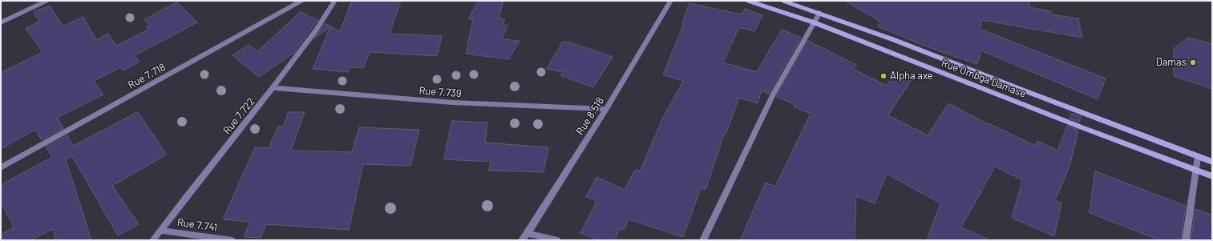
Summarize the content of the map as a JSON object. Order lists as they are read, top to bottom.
{
  "streets": {
    "main road": ["Rue Ombga Damase"],
    "street": [
      "Rue 7.718",
      "Rue 7.739",
      "Rue 7.722",
      "Rue 8.518",
      "Rue 7.741"
    ]
  },
  "crossings": [
    ["Rue 7.739", "Rue 7.722"],
    ["Rue 7.739", "Rue 8.518"],
    ["Rue 7.722", "Rue 7.741"]
  ],
  "places": ["Damas", "Alpha axe"]
}
